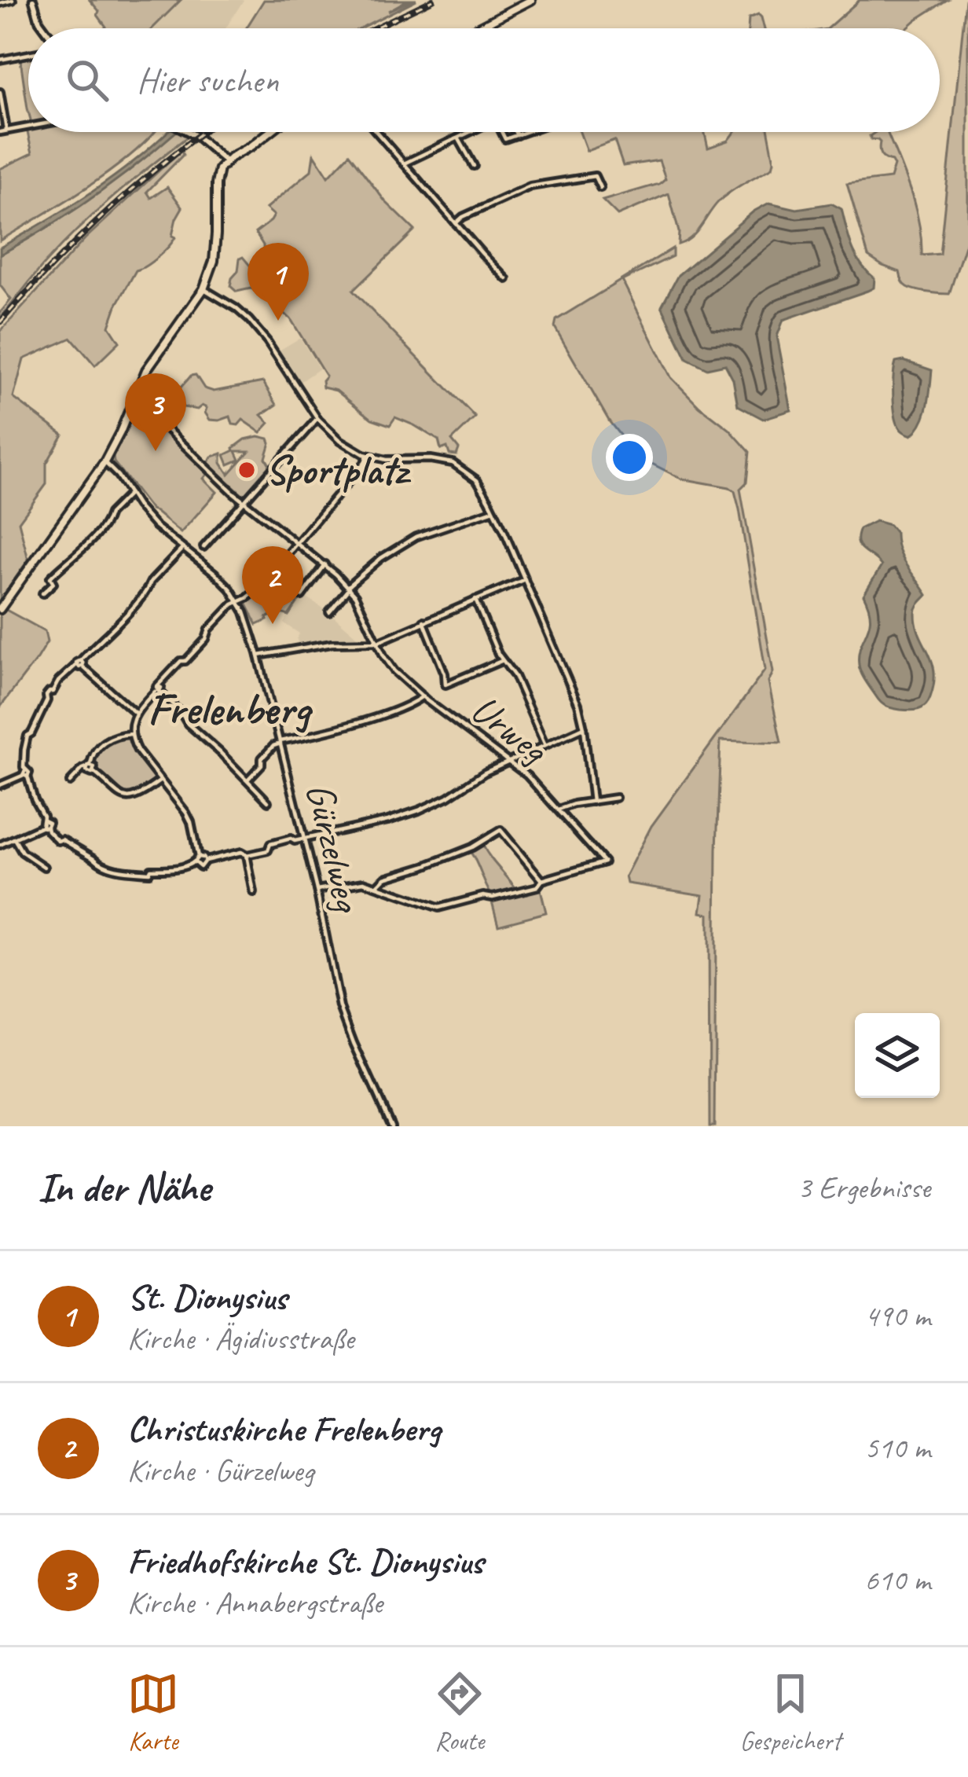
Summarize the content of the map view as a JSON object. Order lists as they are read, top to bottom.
{
  "streets": {
    "street": ["Urweg", "Gürzelweg"]
  },
  "districts": ["Frelenberg"],
  "places": ["Sportplatz"],
  "page": {
    "search": "Hier suchen",
    "pins": ["1", "3", "2"],
    "heading": ["In der Nähe", "3 Ergebnisse"],
    "list": [
      {
        "mark": "1",
        "name": "St. Dionysius",
        "note": "Kirche · Ägidiusstraße",
        "value": "490 m"
      },
      {
        "mark": "2",
        "name": "Christuskirche Frelenberg",
        "note": "Kirche · Gürzelweg",
        "value": "510 m"
      },
      {
        "mark": "3",
        "name": "Friedhofskirche St. Dionysius",
        "note": "Kirche · Annabergstraße",
        "value": "610 m"
      }
    ],
    "nav": ["Karte", "Route", "Gespeichert"]
  }
}
